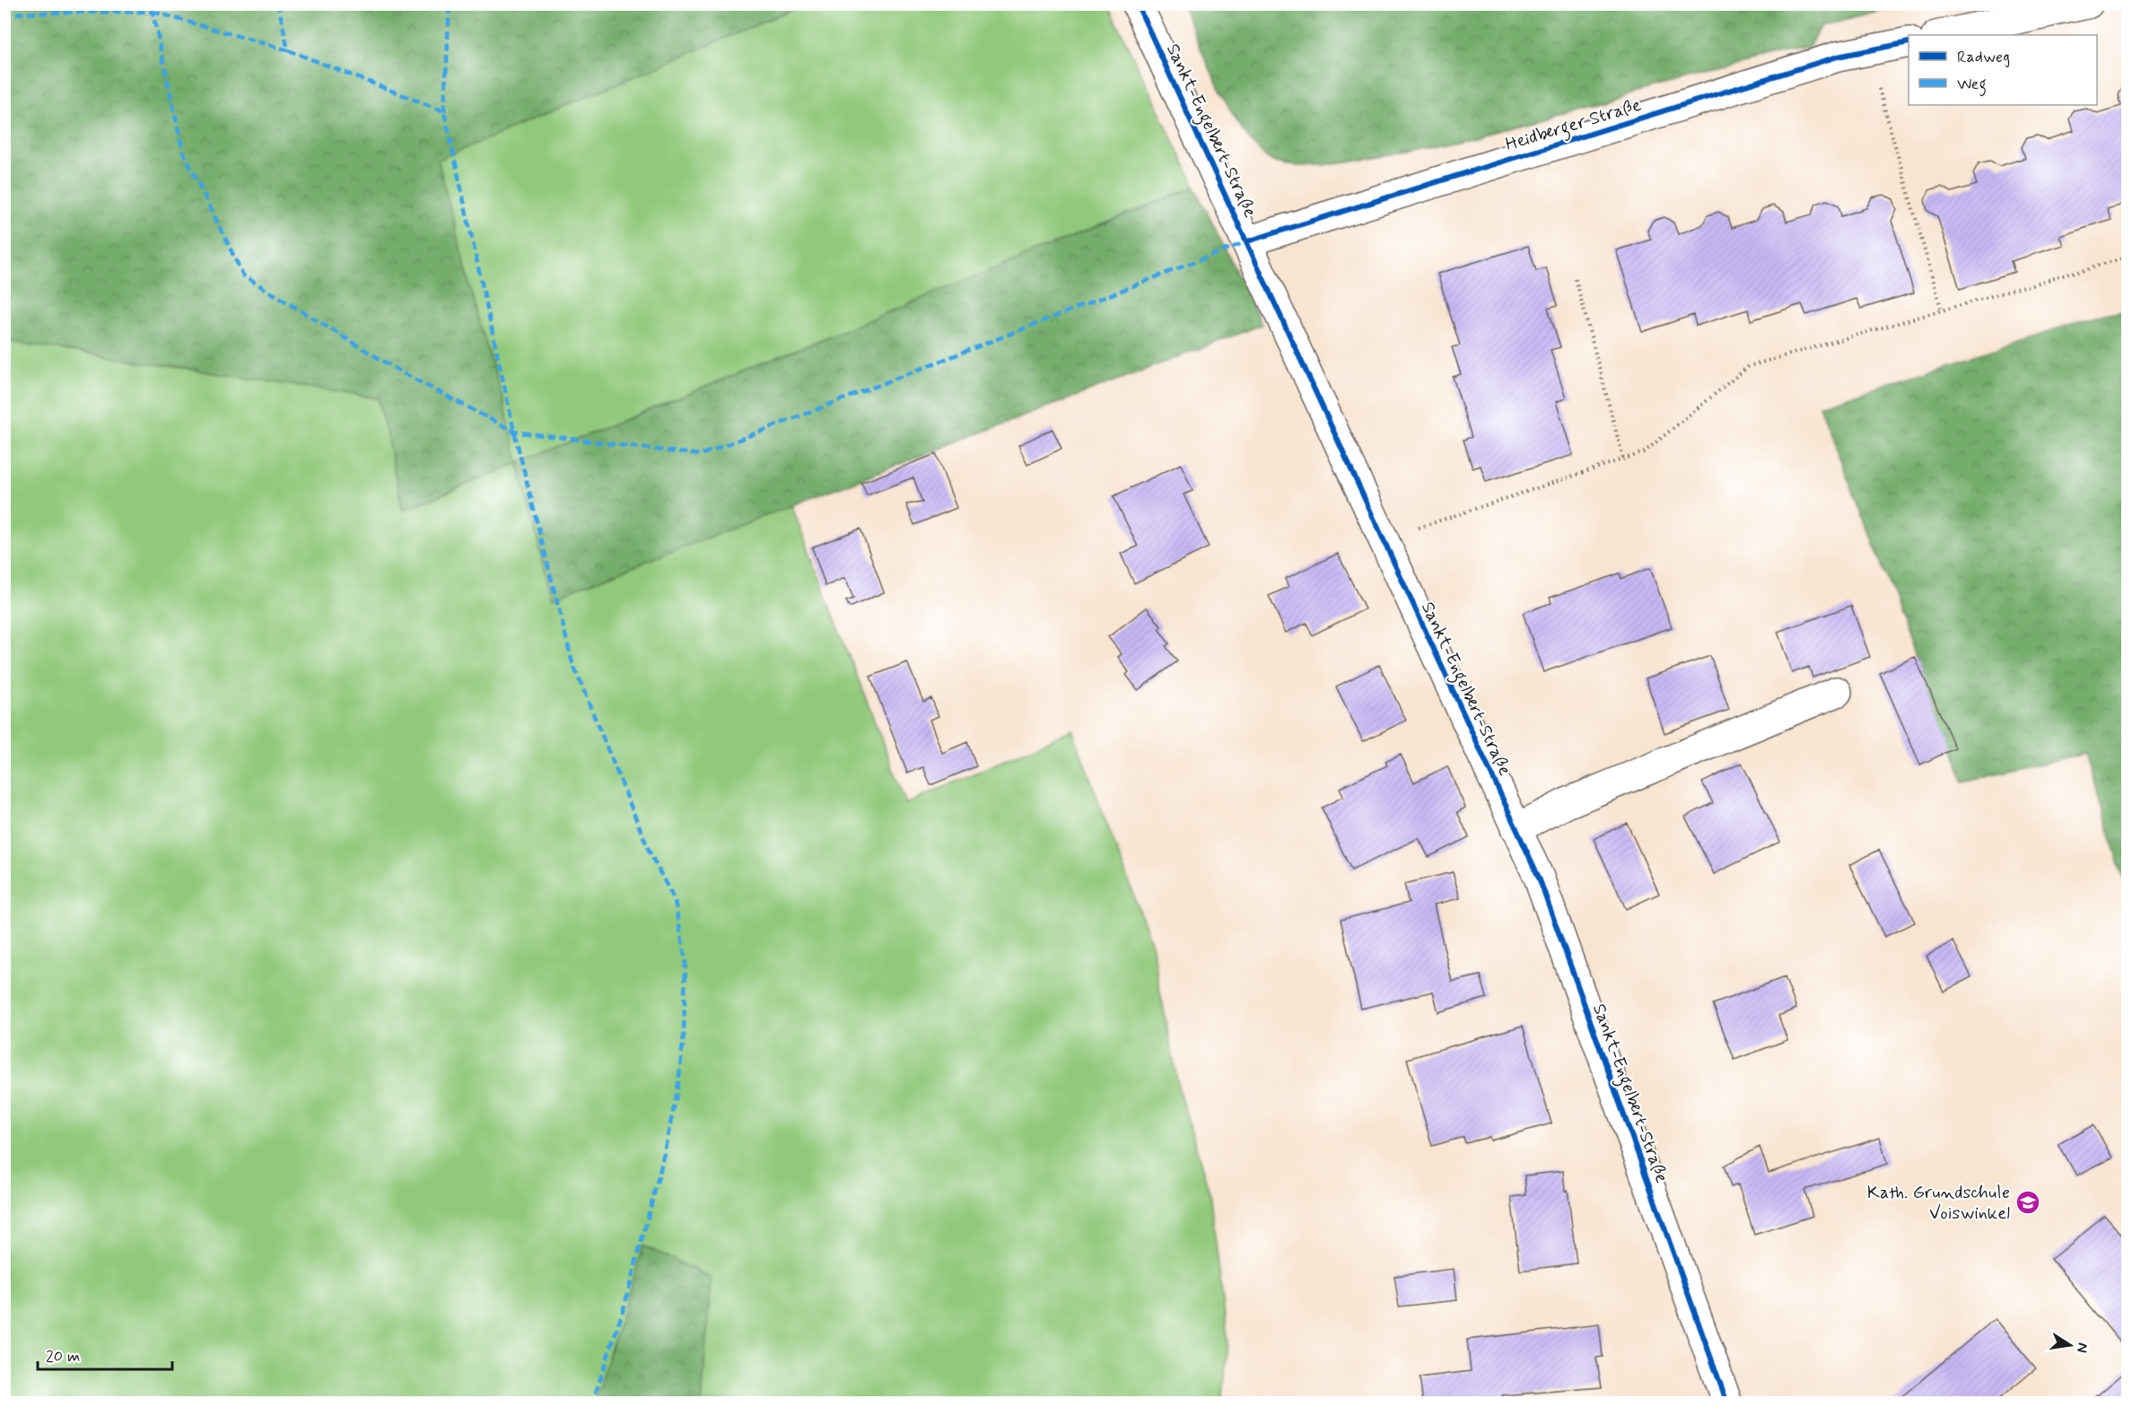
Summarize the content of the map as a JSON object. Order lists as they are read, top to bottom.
{
  "streets": {
    "street": ["Heidberger Straße", "Sankt-Engelbert-Straße"]
  },
  "crossings": [
    ["Heidberger Straße", "Sankt-Engelbert-Straße"]
  ],
  "places": {
    "school or university": ["Kath. Grundschule Voiswinkel"]
  },
  "legend": ["Radweg", "Weg"],
  "scale_bar": "20 m",
  "north": "right"
}
